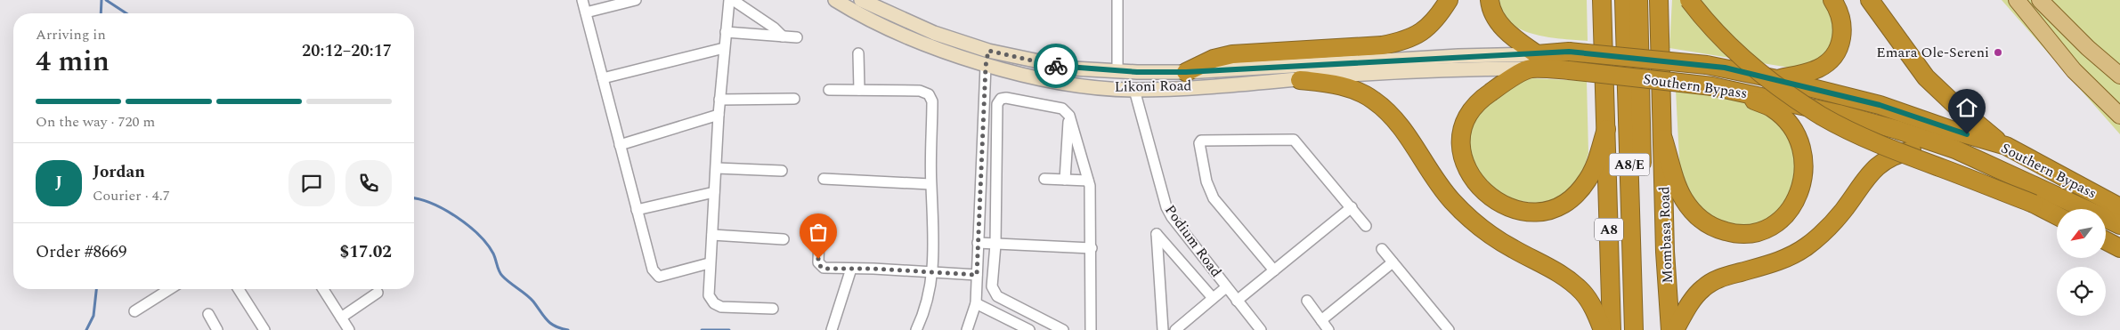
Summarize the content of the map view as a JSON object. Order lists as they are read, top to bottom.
{
  "streets": {
    "highway": [
      "Southern Bypass",
      "A8/E",
      "A8",
      "Mombasa Road"
    ],
    "main road": ["Likoni Road"],
    "street": ["Podium Road"]
  },
  "crossings": [
    ["Likoni Road", "Southern Bypass"],
    ["Likoni Road", "Podium Road"]
  ],
  "places": ["Emara Ole-Sereni"],
  "north": "bottom left",
  "page": {
    "heading": ["4 min", "Arriving in", "20:12–20:17"],
    "panel": [
      "Jordan",
      "Courier · 4.7",
      "Order #8669",
      "$17.02"
    ],
    "bar": "On the way · 720 m",
    "round": "J"
  }
}
